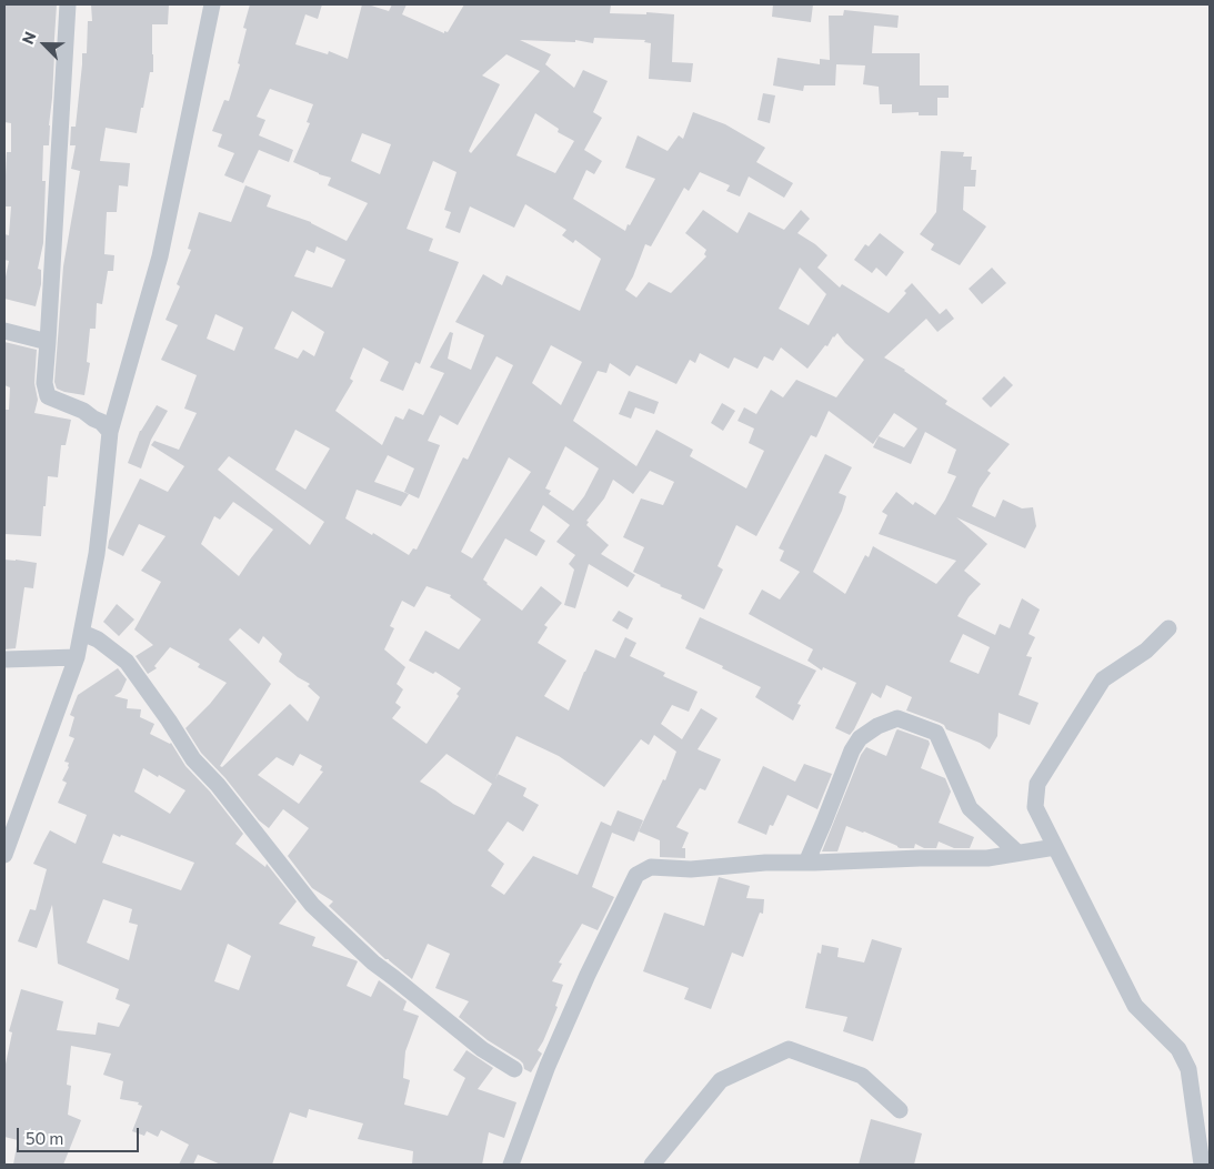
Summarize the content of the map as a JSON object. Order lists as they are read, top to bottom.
{
  "scale_bar": "50 m",
  "north": "top left"
}
